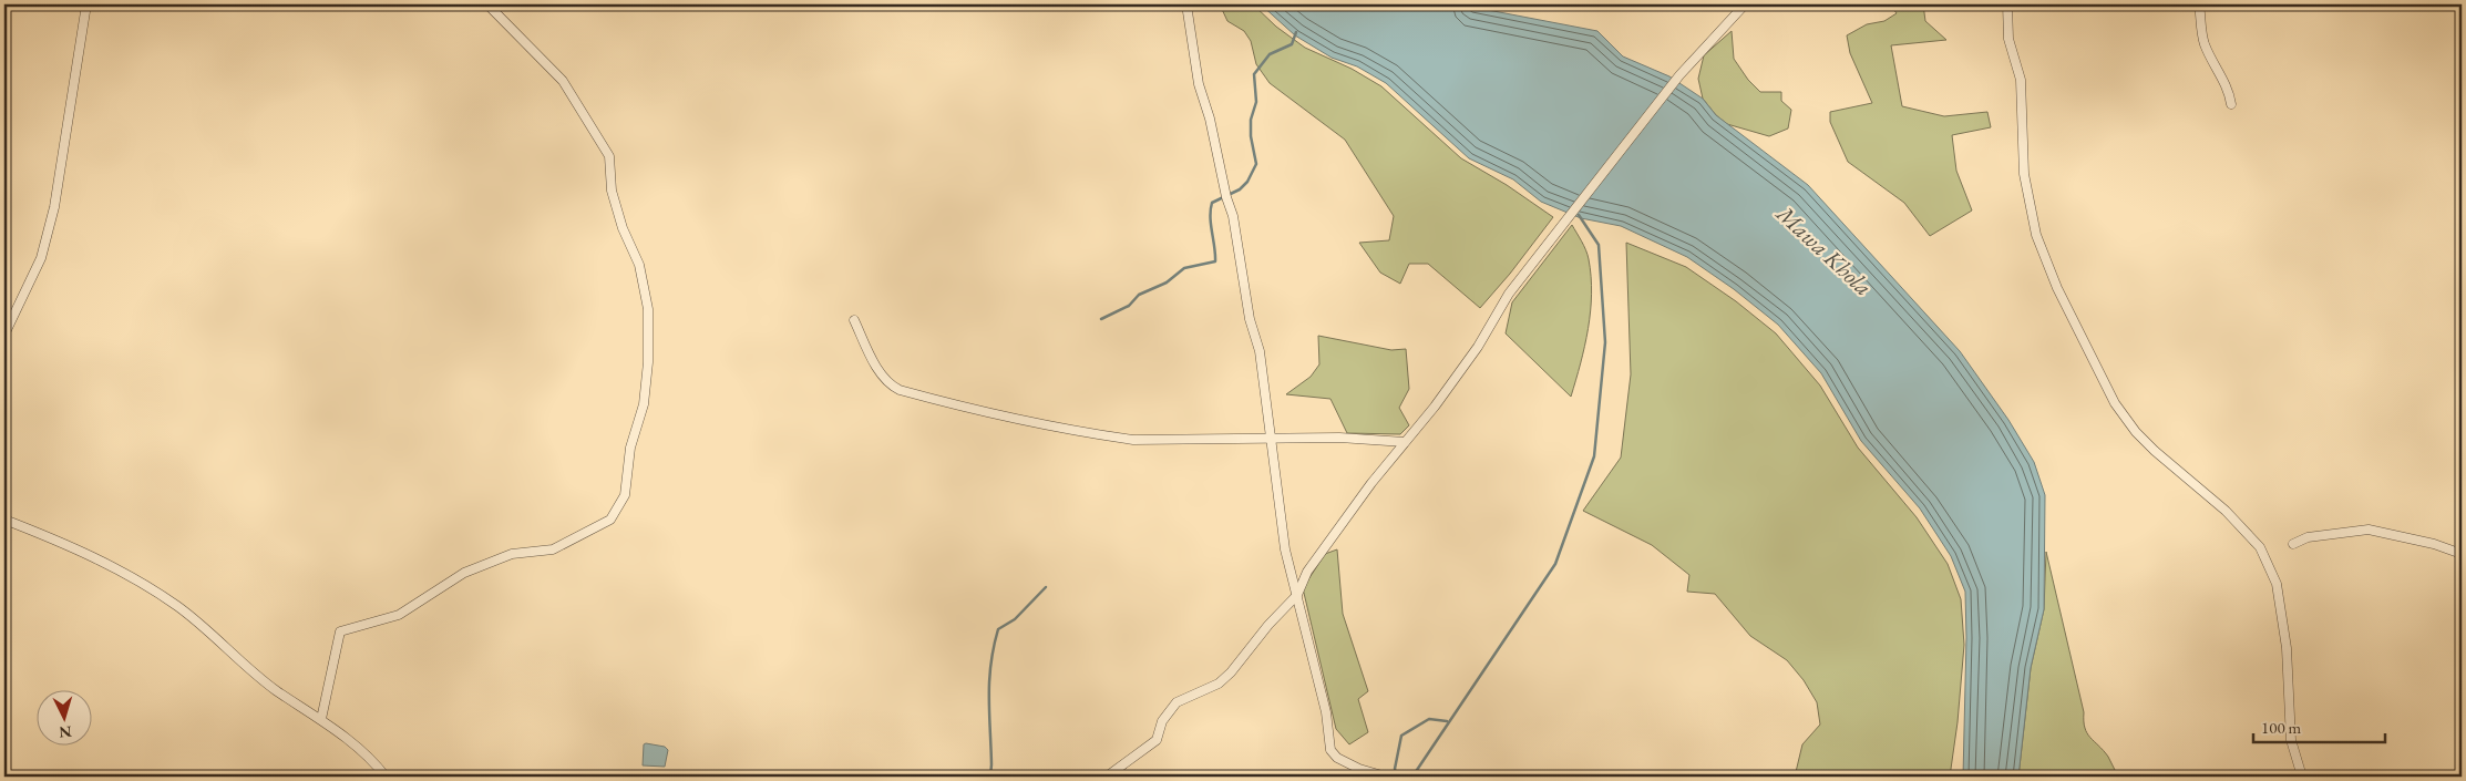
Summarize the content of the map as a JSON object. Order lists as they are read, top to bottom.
{
  "water": ["Mawa Khola"],
  "scale_bar": "100 m",
  "north": "bottom"
}
